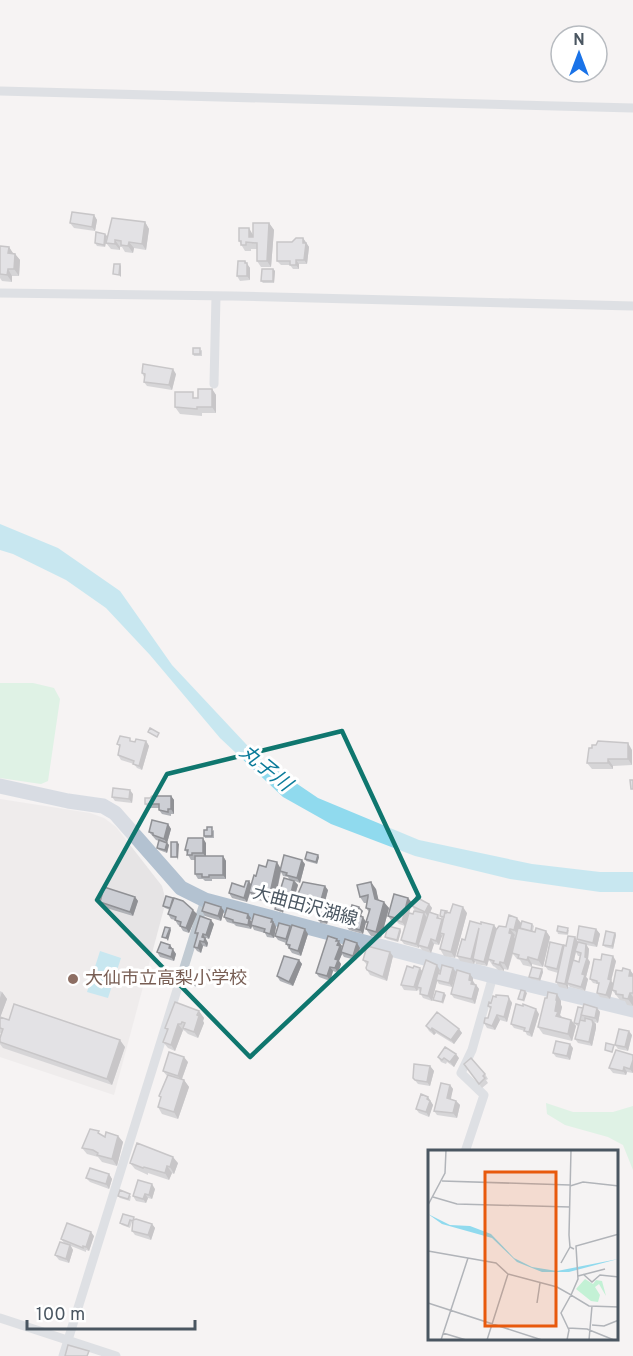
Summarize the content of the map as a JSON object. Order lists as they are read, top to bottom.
{
  "streets": {
    "main road": ["大曲田沢湖線"]
  },
  "water": ["丸子川"],
  "places": ["大仙市立高梨小学校"],
  "scale_bar": "100 m",
  "north": "top"
}
